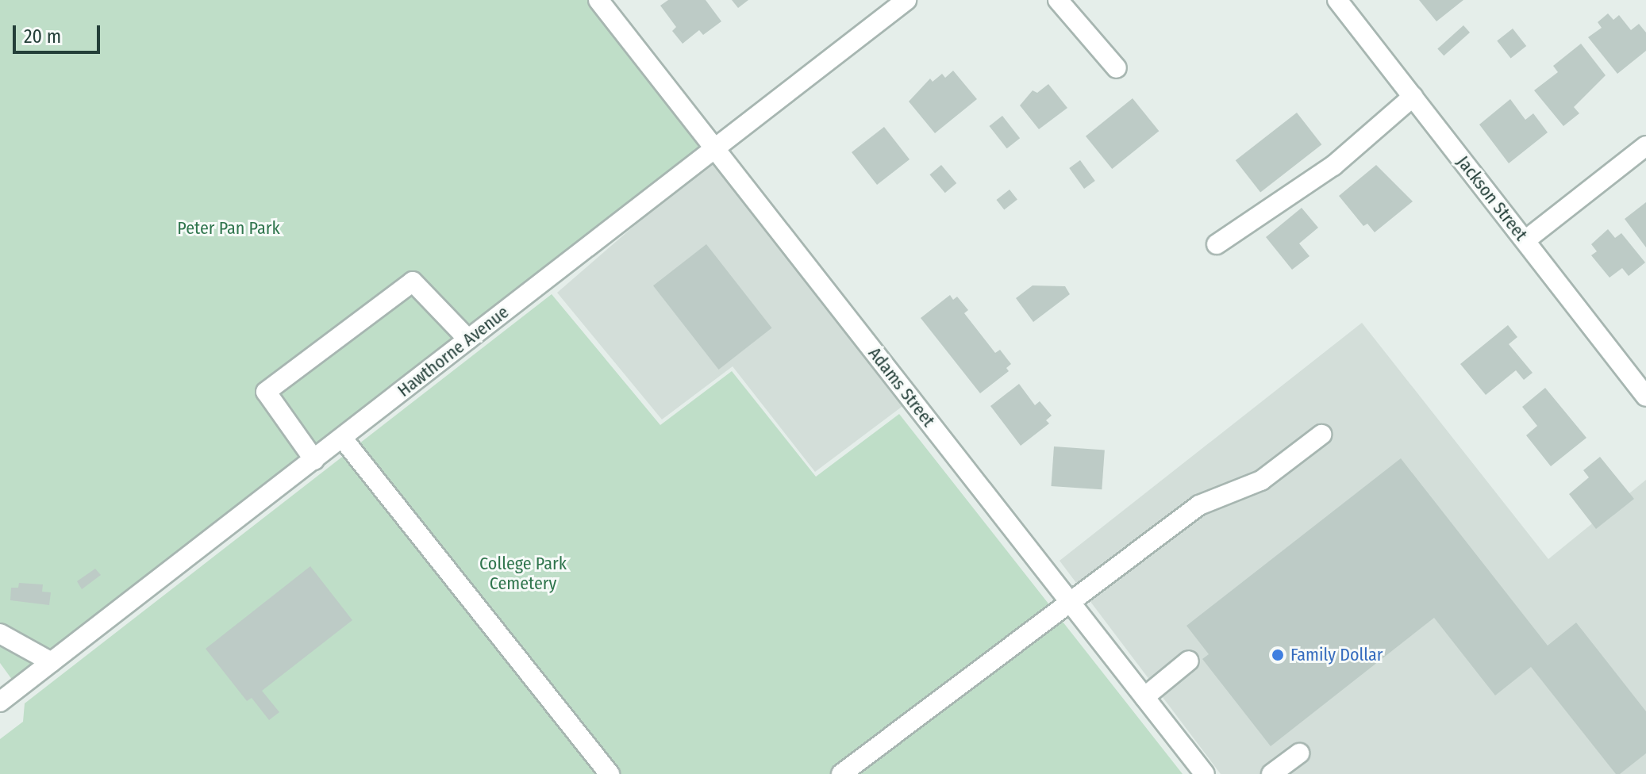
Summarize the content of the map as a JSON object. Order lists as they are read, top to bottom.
{
  "streets": {
    "street": ["Jackson Street", "Hawthorne Avenue", "Adams Street"]
  },
  "crossings": [
    ["Hawthorne Avenue", "Adams Street"]
  ],
  "parks": ["Peter Pan Park", "College Park Cemetery"],
  "places": ["Family Dollar"],
  "scale_bar": "20 m"
}
